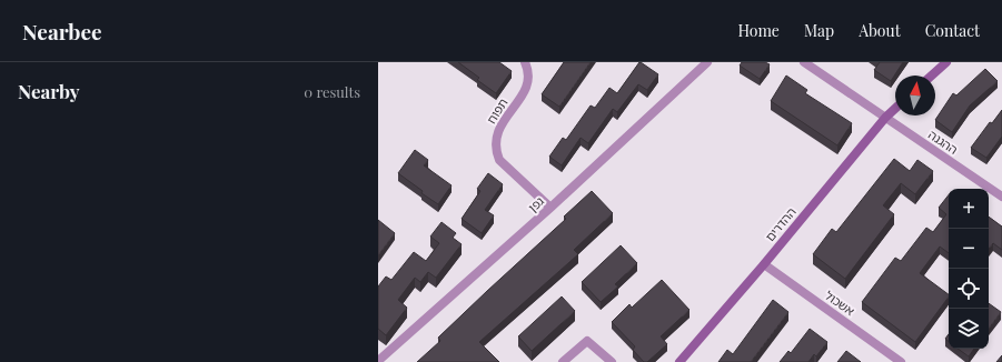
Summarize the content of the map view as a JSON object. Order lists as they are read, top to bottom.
{
  "streets": {
    "street": [
      "תפוח",
      "ההגנה",
      "גפן",
      "ההדרים",
      "אשכול"
    ]
  },
  "crossings": [
    ["תפוח", "גפן"],
    ["ההגנה", "ההדרים"],
    ["ההדרים", "אשכול"]
  ],
  "north": "top",
  "page": {
    "header": "Nearbee",
    "nav": [
      "Home",
      "Map",
      "About",
      "Contact"
    ],
    "heading": ["Nearby", "0 results"],
    "map_buttons": ["+", "−"]
  }
}
